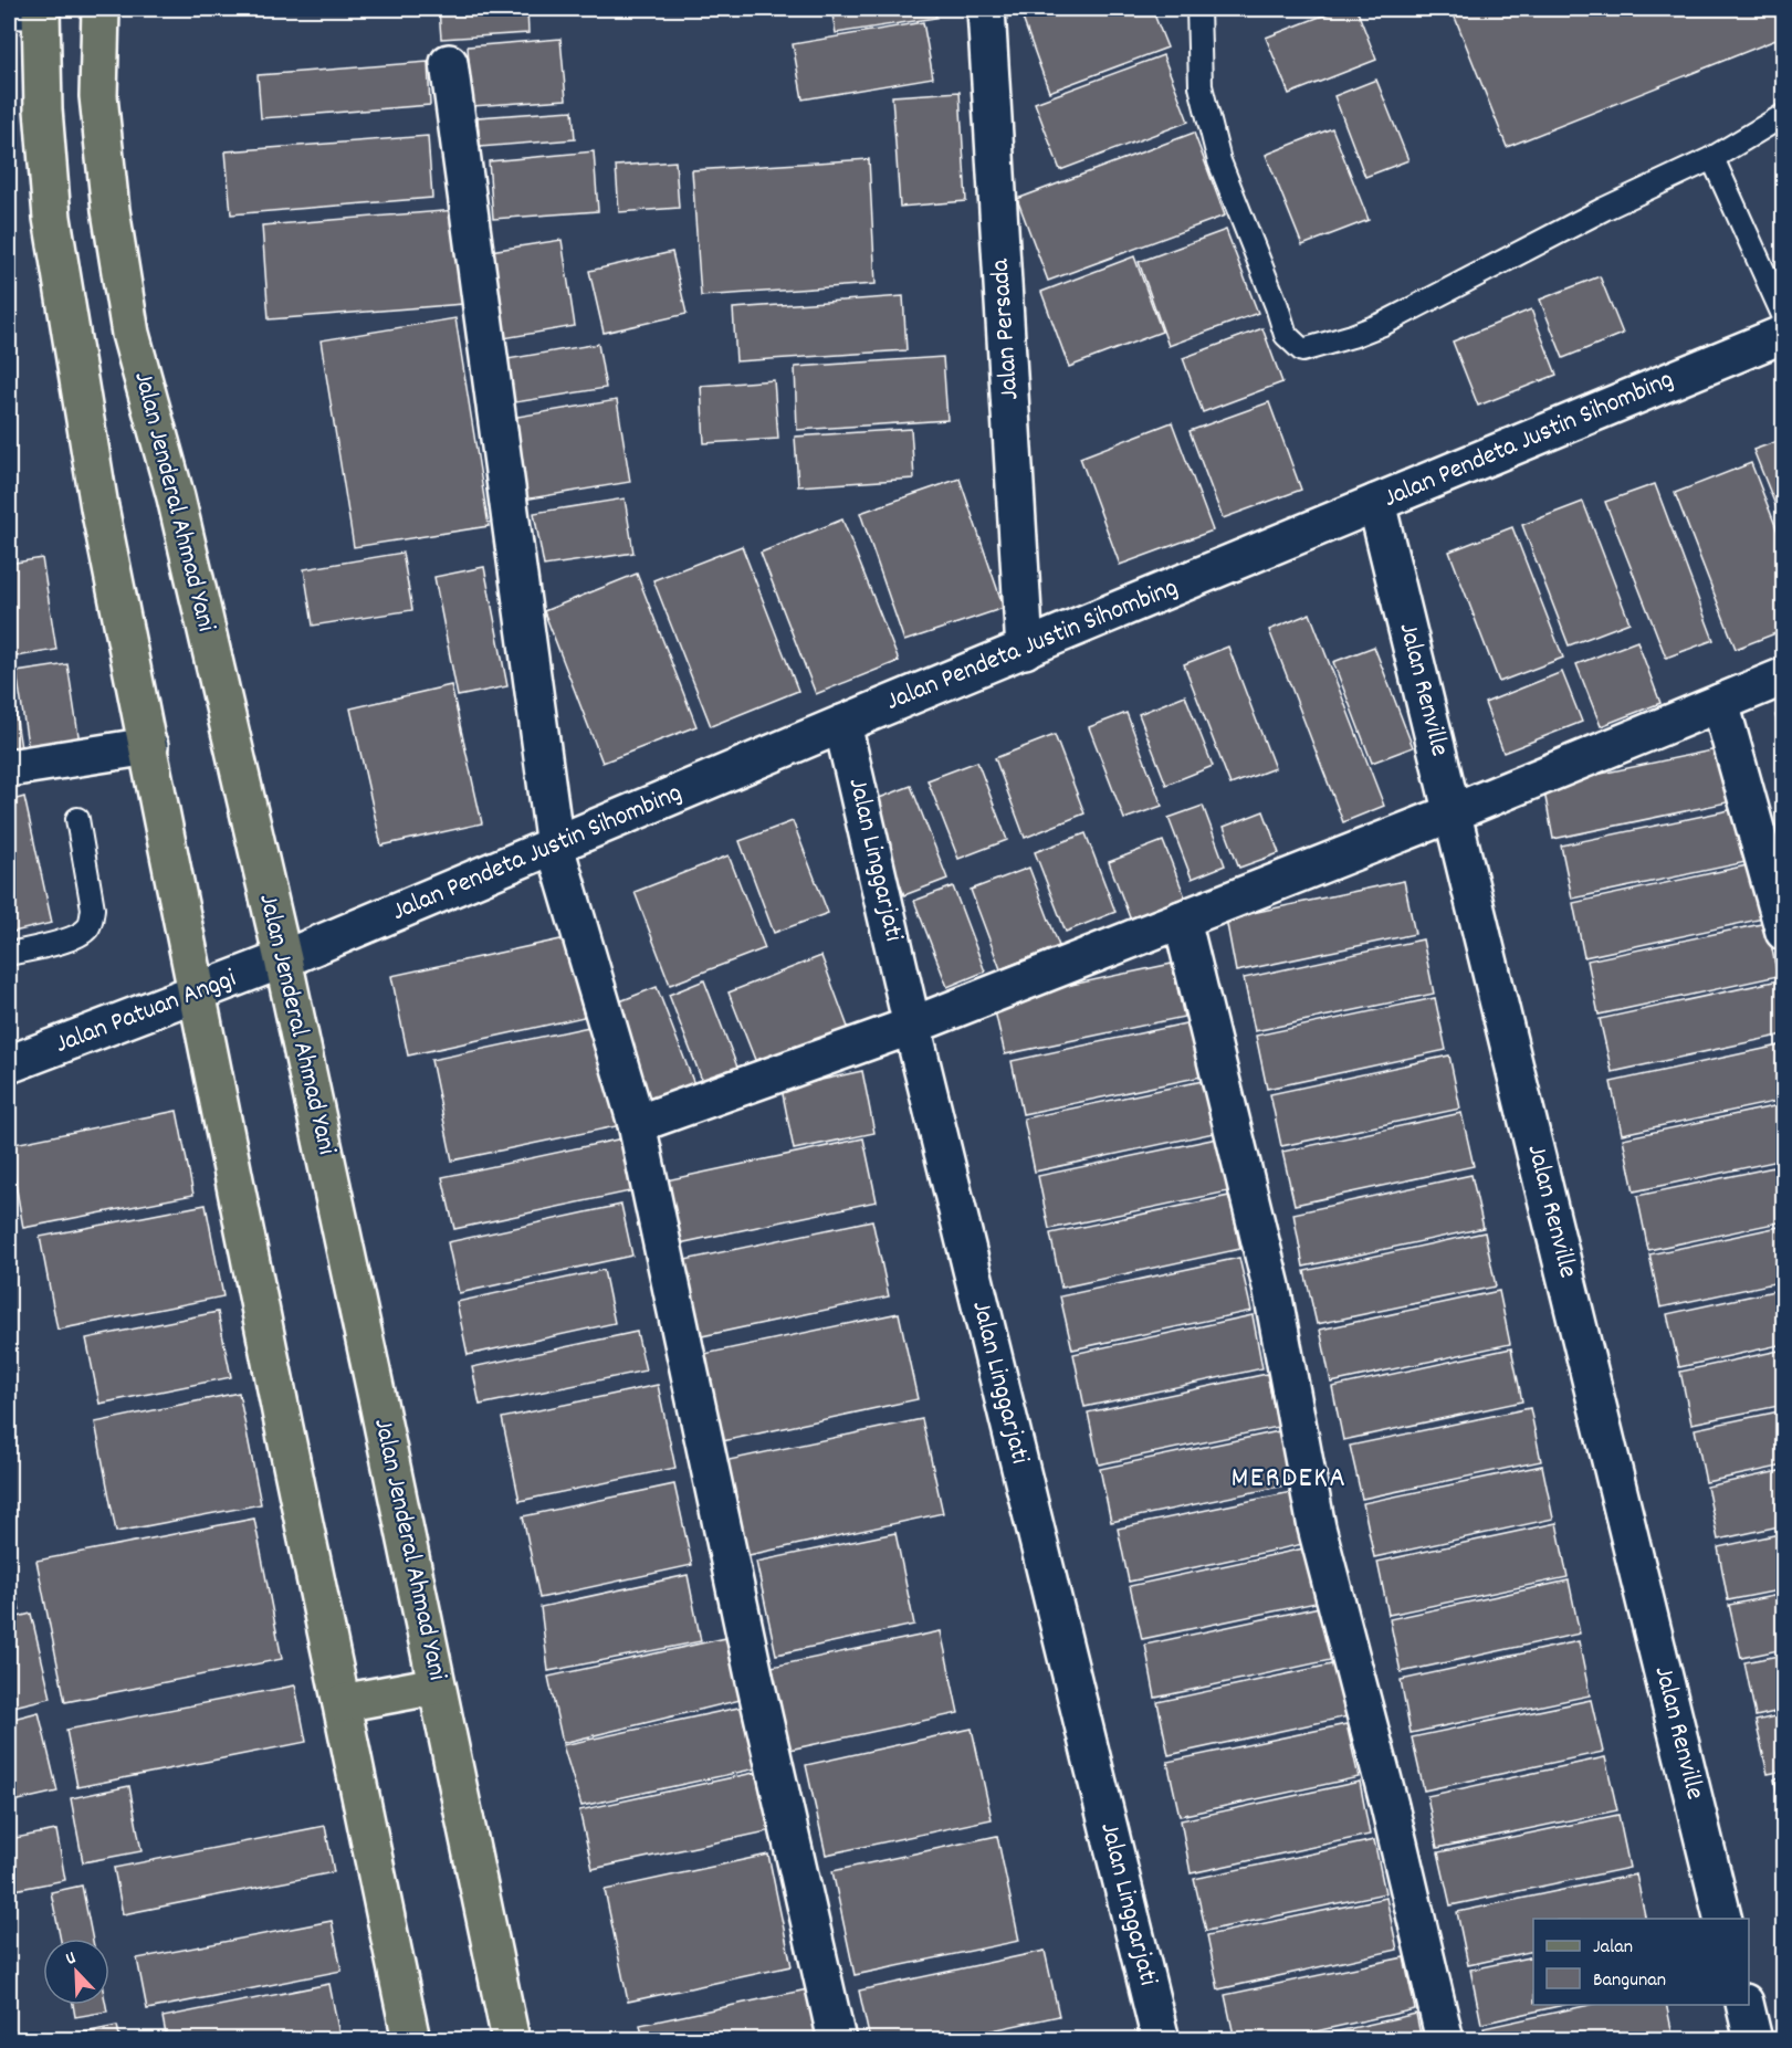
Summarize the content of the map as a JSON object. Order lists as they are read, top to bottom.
{
  "streets": {
    "main road": ["Jalan Jenderal Ahmad Yani"],
    "street": [
      "Jalan Persada",
      "Jalan Pendeta Justin Sihombing",
      "Jalan Renville",
      "Jalan Linggarjati",
      "Jalan Patuan Anggi"
    ]
  },
  "crossings": [
    ["Jalan Persada", "Jalan Pendeta Justin Sihombing"],
    ["Jalan Pendeta Justin Sihombing", "Jalan Jenderal Ahmad Yani"],
    ["Jalan Pendeta Justin Sihombing", "Jalan Renville"],
    ["Jalan Pendeta Justin Sihombing", "Jalan Linggarjati"],
    ["Jalan Pendeta Justin Sihombing", "Jalan Patuan Anggi"],
    ["Jalan Jenderal Ahmad Yani", "Jalan Patuan Anggi"]
  ],
  "districts": ["MERDEKA"],
  "legend": ["Jalan", "Bangunan"],
  "north": "top left"
}
